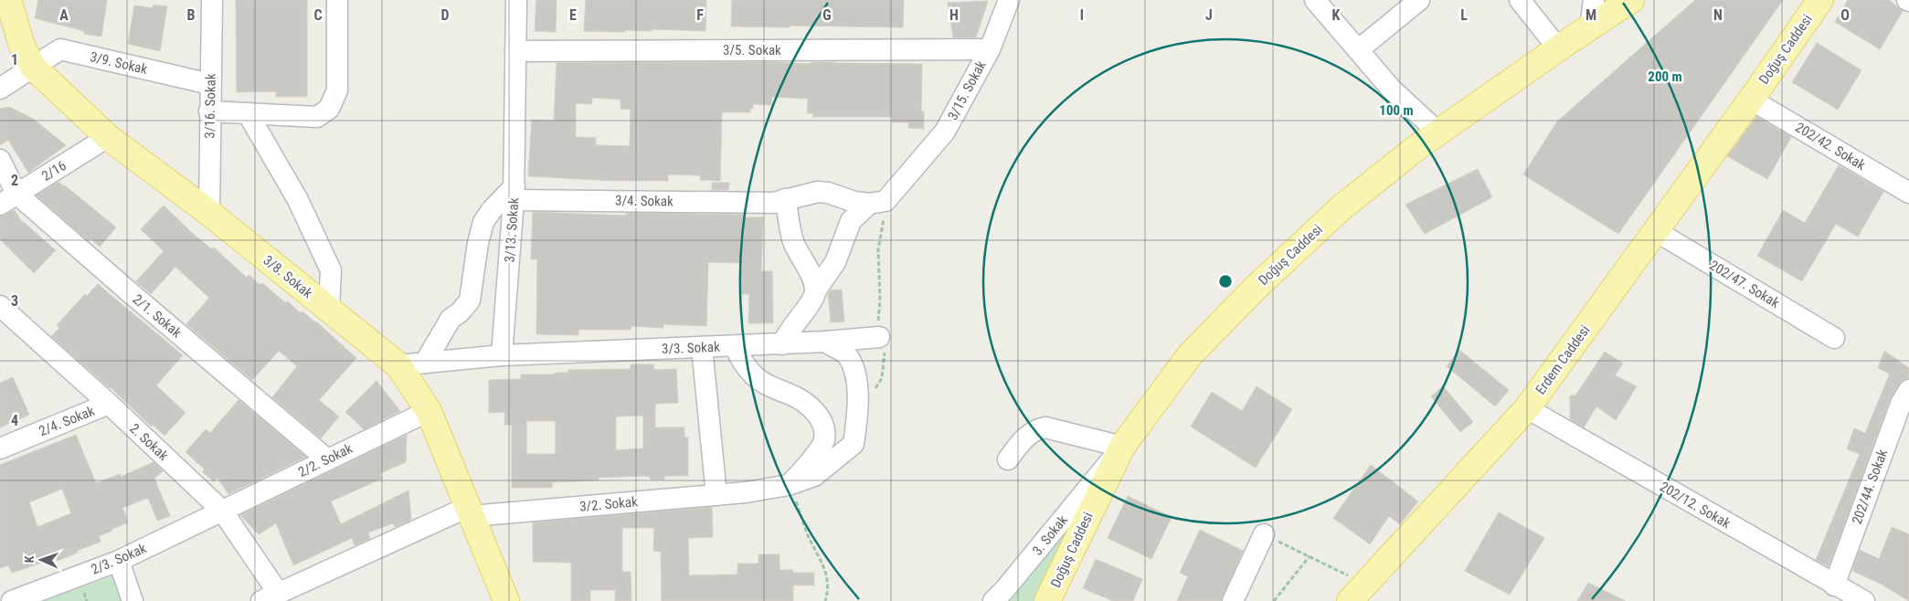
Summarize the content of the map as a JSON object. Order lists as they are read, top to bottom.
{
  "streets": {
    "main road": ["Doğuş Caddesi", "3/8. Sokak", "Erdem Caddesi"],
    "street": [
      "3/5. Sokak",
      "3/9. Sokak",
      "3/15. Sokak",
      "3/16. Sokak",
      "202/42. Sokak",
      "2/16",
      "3/4. Sokak",
      "3/13. Sokak",
      "202/47. Sokak",
      "2/1. Sokak",
      "3/3. Sokak",
      "2/4. Sokak",
      "2. Sokak",
      "2/2. Sokak",
      "202/44. Sokak",
      "3/2. Sokak",
      "202/12. Sokak",
      "3. Sokak",
      "2/3. Sokak"
    ]
  },
  "crossings": [
    ["Doğuş Caddesi", "202/42. Sokak"],
    ["Doğuş Caddesi", "Erdem Caddesi"],
    ["Doğuş Caddesi", "3. Sokak"],
    ["3/5. Sokak", "3/15. Sokak"],
    ["3/5. Sokak", "3/13. Sokak"],
    ["3/9. Sokak", "3/16. Sokak"],
    ["3/9. Sokak", "3/8. Sokak"],
    ["3/15. Sokak", "3/4. Sokak"],
    ["3/15. Sokak", "3/3. Sokak"],
    ["3/16. Sokak", "3/8. Sokak"],
    ["202/42. Sokak", "Erdem Caddesi"],
    ["2/16", "3/8. Sokak"],
    ["2/16", "2/1. Sokak"],
    ["3/4. Sokak", "3/13. Sokak"],
    ["3/13. Sokak", "3/3. Sokak"],
    ["3/8. Sokak", "2/2. Sokak"],
    ["3/8. Sokak", "3/2. Sokak"],
    ["202/47. Sokak", "Erdem Caddesi"],
    ["2/1. Sokak", "2/2. Sokak"],
    ["3/3. Sokak", "3/2. Sokak"],
    ["Erdem Caddesi", "202/12. Sokak"],
    ["2/4. Sokak", "2. Sokak"],
    ["2. Sokak", "2/2. Sokak"],
    ["2. Sokak", "3/2. Sokak"],
    ["2. Sokak", "2/3. Sokak"],
    ["2/2. Sokak", "2/3. Sokak"],
    ["202/44. Sokak", "202/12. Sokak"]
  ],
  "north": "left",
  "grid": {
    "columns": [
      "A",
      "B",
      "C",
      "D",
      "E",
      "F",
      "G",
      "H",
      "I",
      "J",
      "K",
      "L",
      "M",
      "N",
      "O"
    ],
    "rows": [
      "1",
      "2",
      "3",
      "4"
    ]
  },
  "rings": ["200 m", "100 m"]
}
